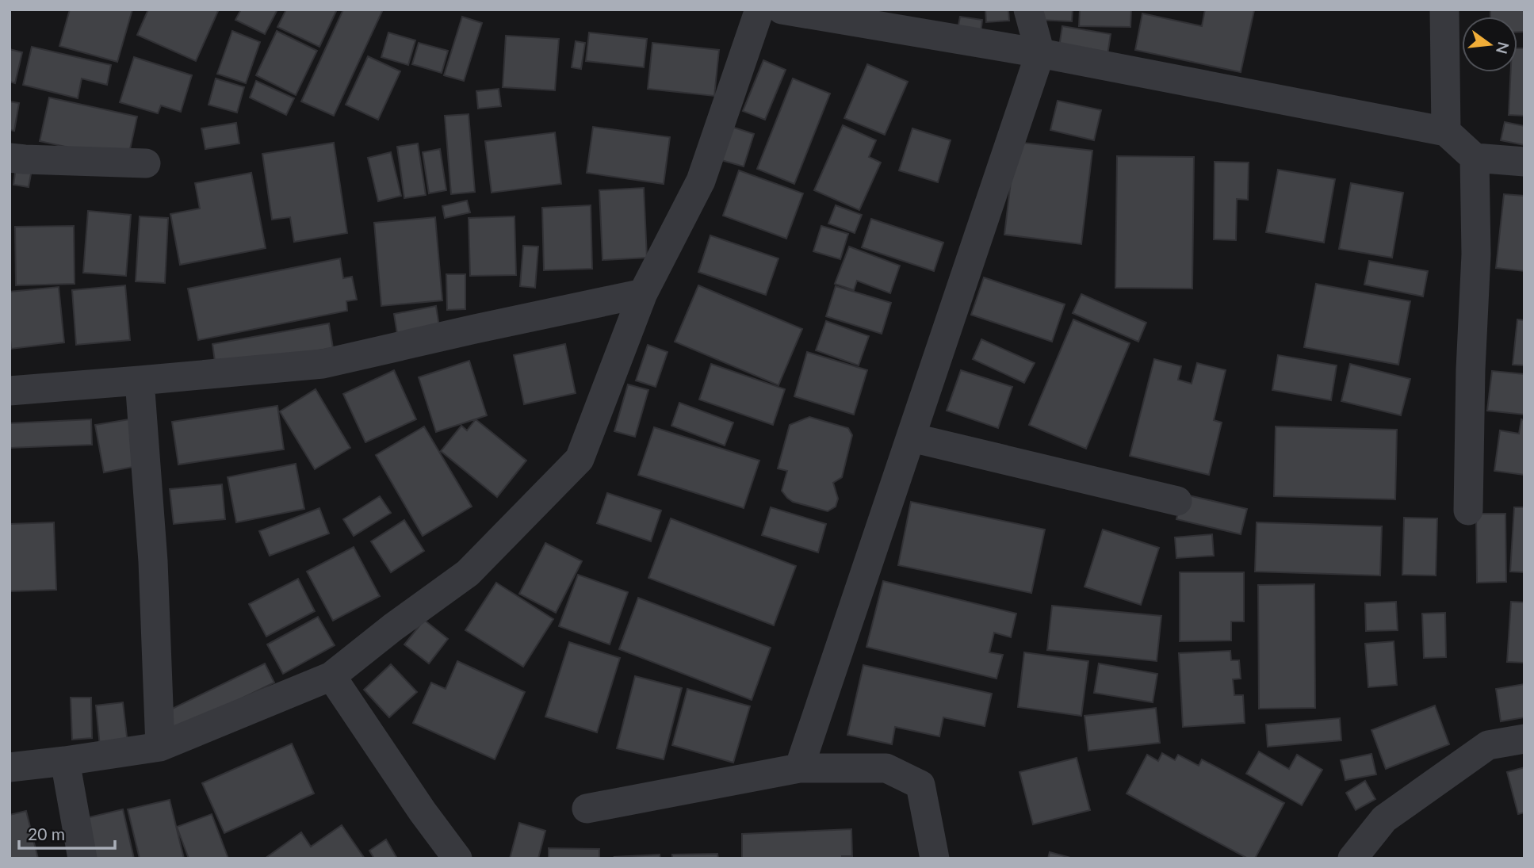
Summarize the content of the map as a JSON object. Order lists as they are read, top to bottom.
{
  "scale_bar": "20 m",
  "north": "right"
}
